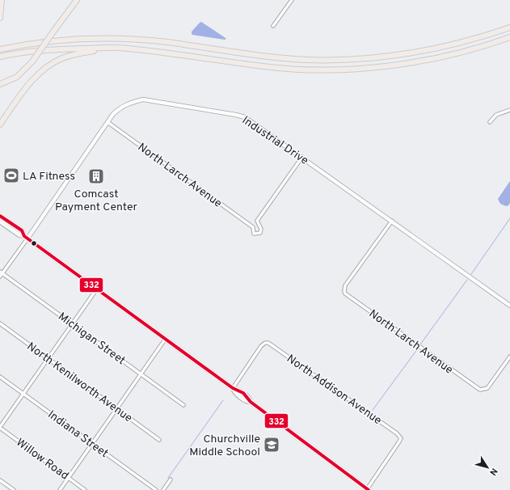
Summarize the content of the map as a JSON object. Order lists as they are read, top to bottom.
{
  "streets": {
    "street": [
      "Industrial Drive",
      "North Larch Avenue",
      "Michigan Street",
      "North Kenilworth Avenue",
      "North Addison Avenue",
      "Indiana Street",
      "Willow Road"
    ]
  },
  "crossings": [
    ["Industrial Drive", "North Larch Avenue"]
  ],
  "places": {
    "sports": ["LA Fitness"],
    "building": ["Comcast Payment Center"],
    "school or university": ["Churchville Middle School"]
  },
  "lines": ["transit line 332"],
  "north": "bottom right"
}
